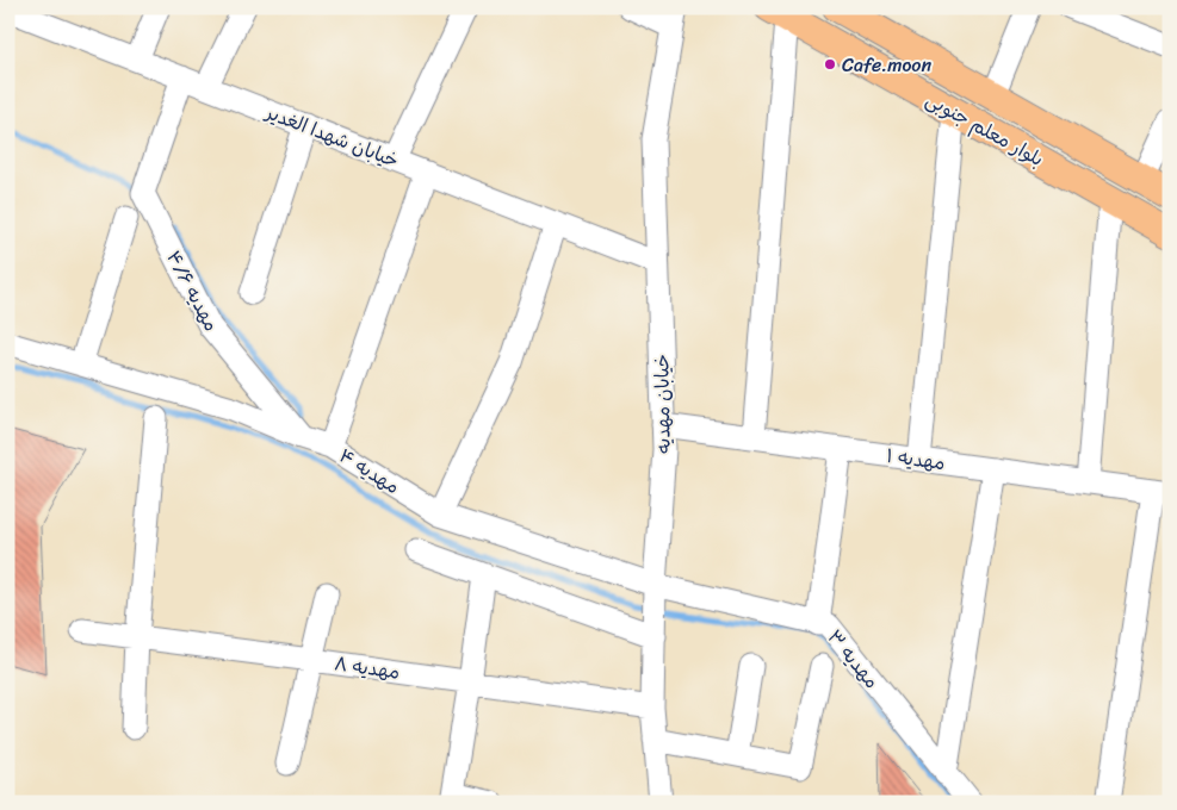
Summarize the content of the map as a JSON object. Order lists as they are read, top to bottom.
{
  "streets": {
    "main road": ["بلوار معلم جنوبی"],
    "street": [
      "خیابان شهدا الغدیر",
      "مهدیه ۴/۶",
      "خیابان مهدیه",
      "مهدیه ۱",
      "مهدیه ۴",
      "مهدیه ۳",
      "مهدیه ۸"
    ]
  },
  "crossings": [
    ["خیابان شهدا الغدیر", "مهدیه ۴/۶"],
    ["خیابان شهدا الغدیر", "خیابان مهدیه"],
    ["مهدیه ۴/۶", "مهدیه ۴"],
    ["خیابان مهدیه", "مهدیه ۱"],
    ["خیابان مهدیه", "مهدیه ۴"],
    ["خیابان مهدیه", "مهدیه ۳"],
    ["خیابان مهدیه", "مهدیه ۸"],
    ["مهدیه ۴", "مهدیه ۳"]
  ],
  "places": ["Cafe.moon"]
}
